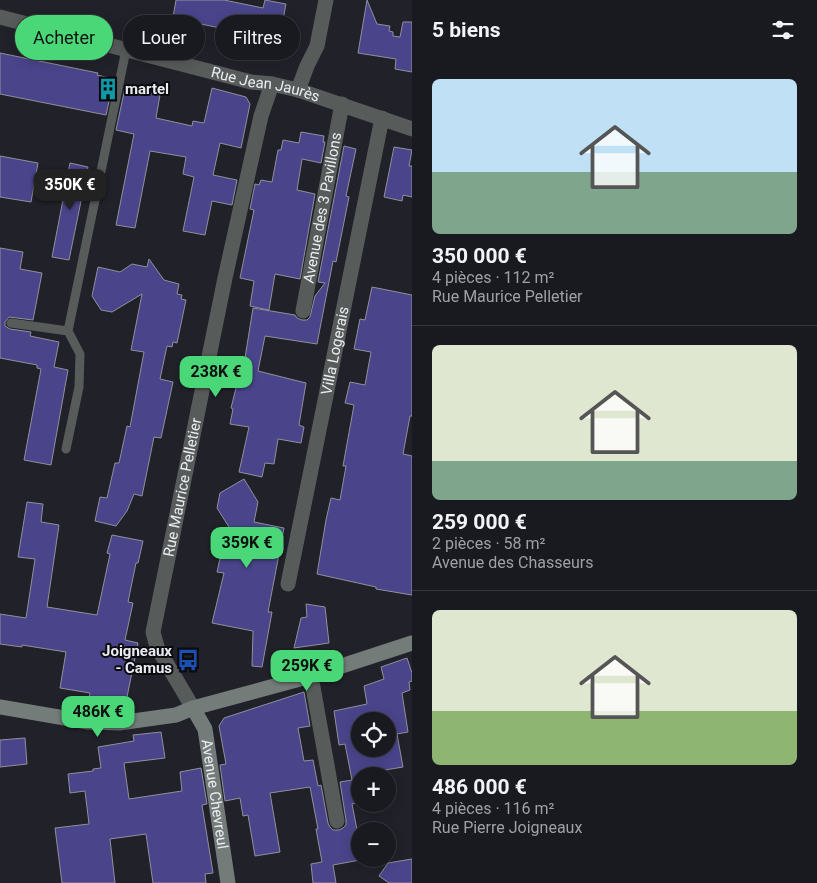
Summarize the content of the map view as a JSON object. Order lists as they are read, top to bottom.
{
  "streets": {
    "street": [
      "Rue Jean Jaurès",
      "Avenue des 3 Pavillons",
      "Villa Logerais",
      "Rue Maurice Pelletier",
      "Avenue Chevreul"
    ]
  },
  "crossings": [
    ["Rue Jean Jaurès", "Avenue des 3 Pavillons"],
    ["Rue Jean Jaurès", "Villa Logerais"],
    ["Rue Jean Jaurès", "Rue Maurice Pelletier"],
    ["Rue Maurice Pelletier", "Avenue Chevreul"]
  ],
  "places": {
    "building": ["martel"],
    "bus stop": ["Joigneaux - Camus"]
  },
  "page": {
    "heading": "5 biens",
    "chip": ["Acheter", "Louer", "Filtres"],
    "list": [
      {
        "name": "350 000 €",
        "note": "4 pièces · 112 m² · Rue Maurice Pelletier"
      },
      {
        "name": "259 000 €",
        "note": "2 pièces · 58 m² · Avenue des Chasseurs"
      },
      {
        "name": "486 000 €",
        "note": "4 pièces · 116 m² · Rue Pierre Joigneaux"
      }
    ],
    "price": [
      "350K €",
      "238K €",
      "359K €",
      "259K €",
      "486K €"
    ],
    "map_buttons": ["+", "−"]
  }
}
